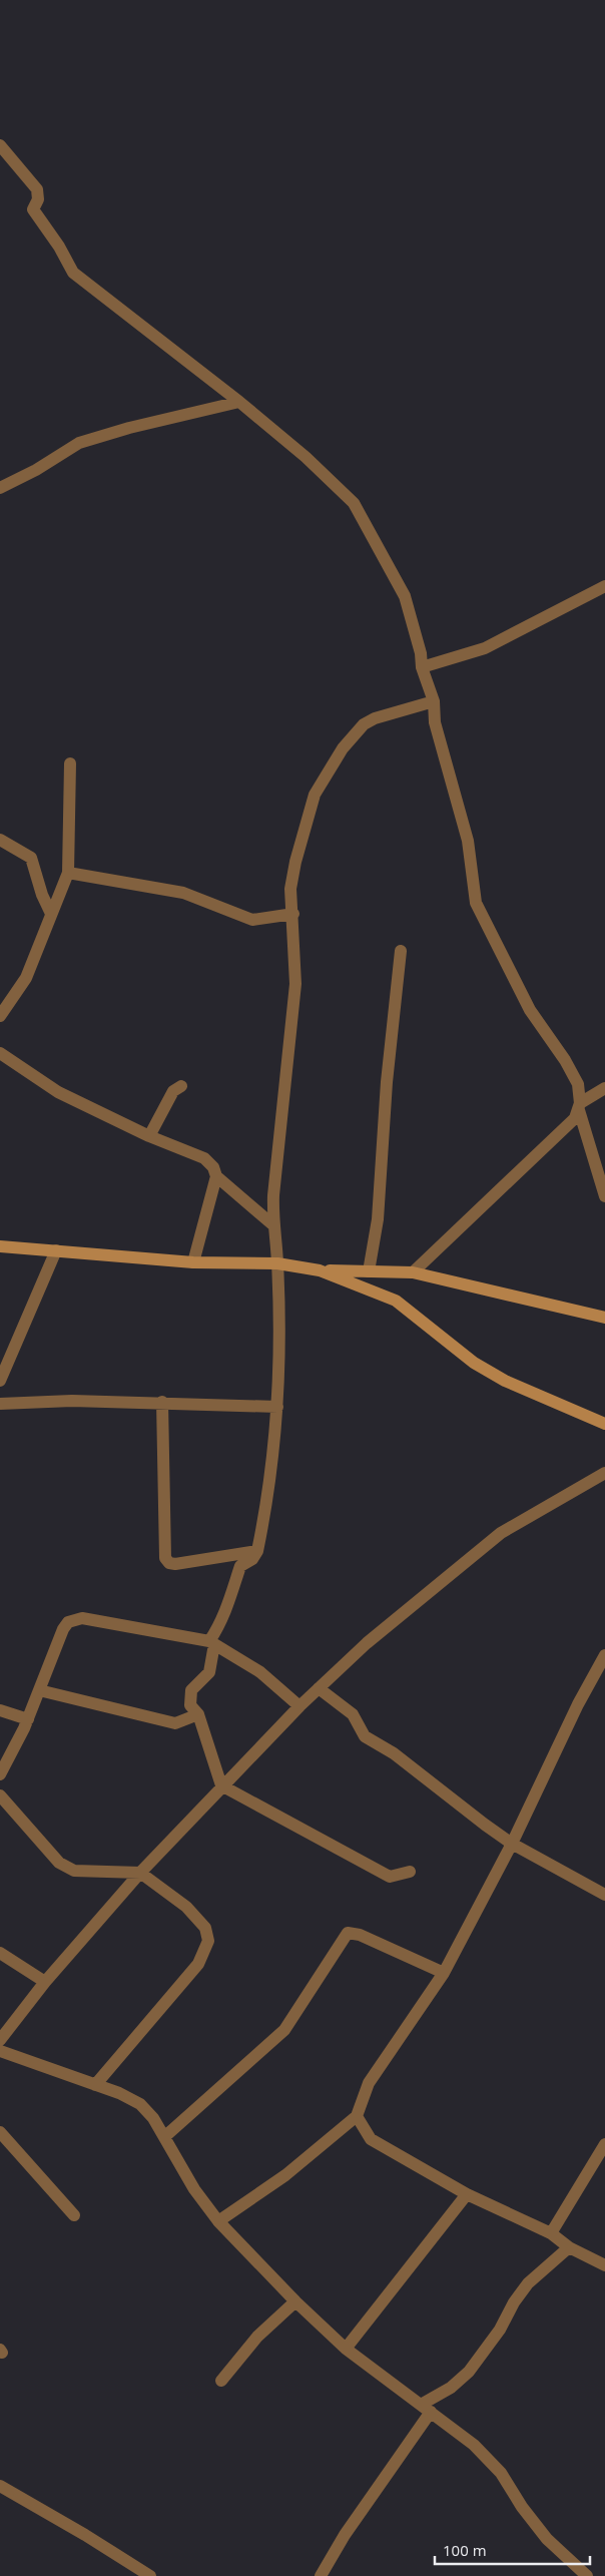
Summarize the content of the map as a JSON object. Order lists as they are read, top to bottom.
{
  "scale_bar": "100 m"
}
